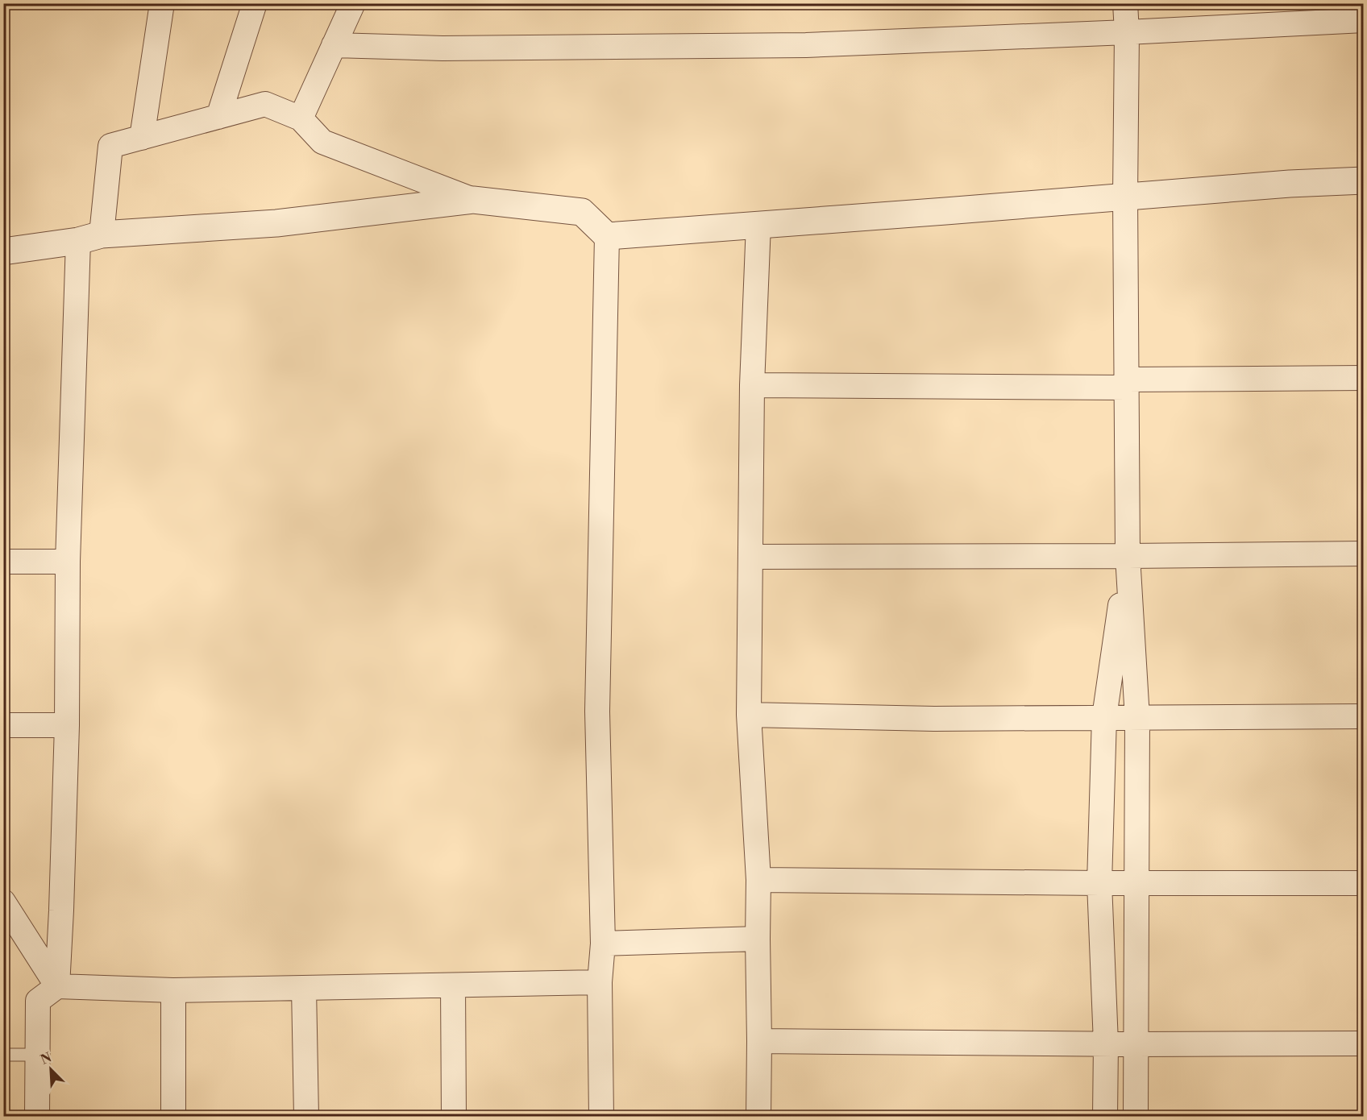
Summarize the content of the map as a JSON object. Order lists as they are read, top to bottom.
{
  "north": "top left"
}
